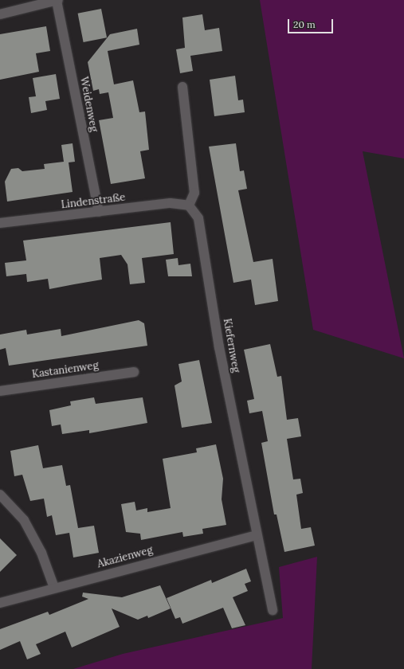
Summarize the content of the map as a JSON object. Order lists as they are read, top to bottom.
{
  "streets": {
    "street": [
      "Weidenweg",
      "Lindenstraße",
      "Kiefernweg",
      "Kastanienweg",
      "Akazienweg"
    ]
  },
  "crossings": [
    ["Weidenweg", "Lindenstraße"],
    ["Lindenstraße", "Kiefernweg"],
    ["Kiefernweg", "Akazienweg"]
  ],
  "scale_bar": "20 m"
}
